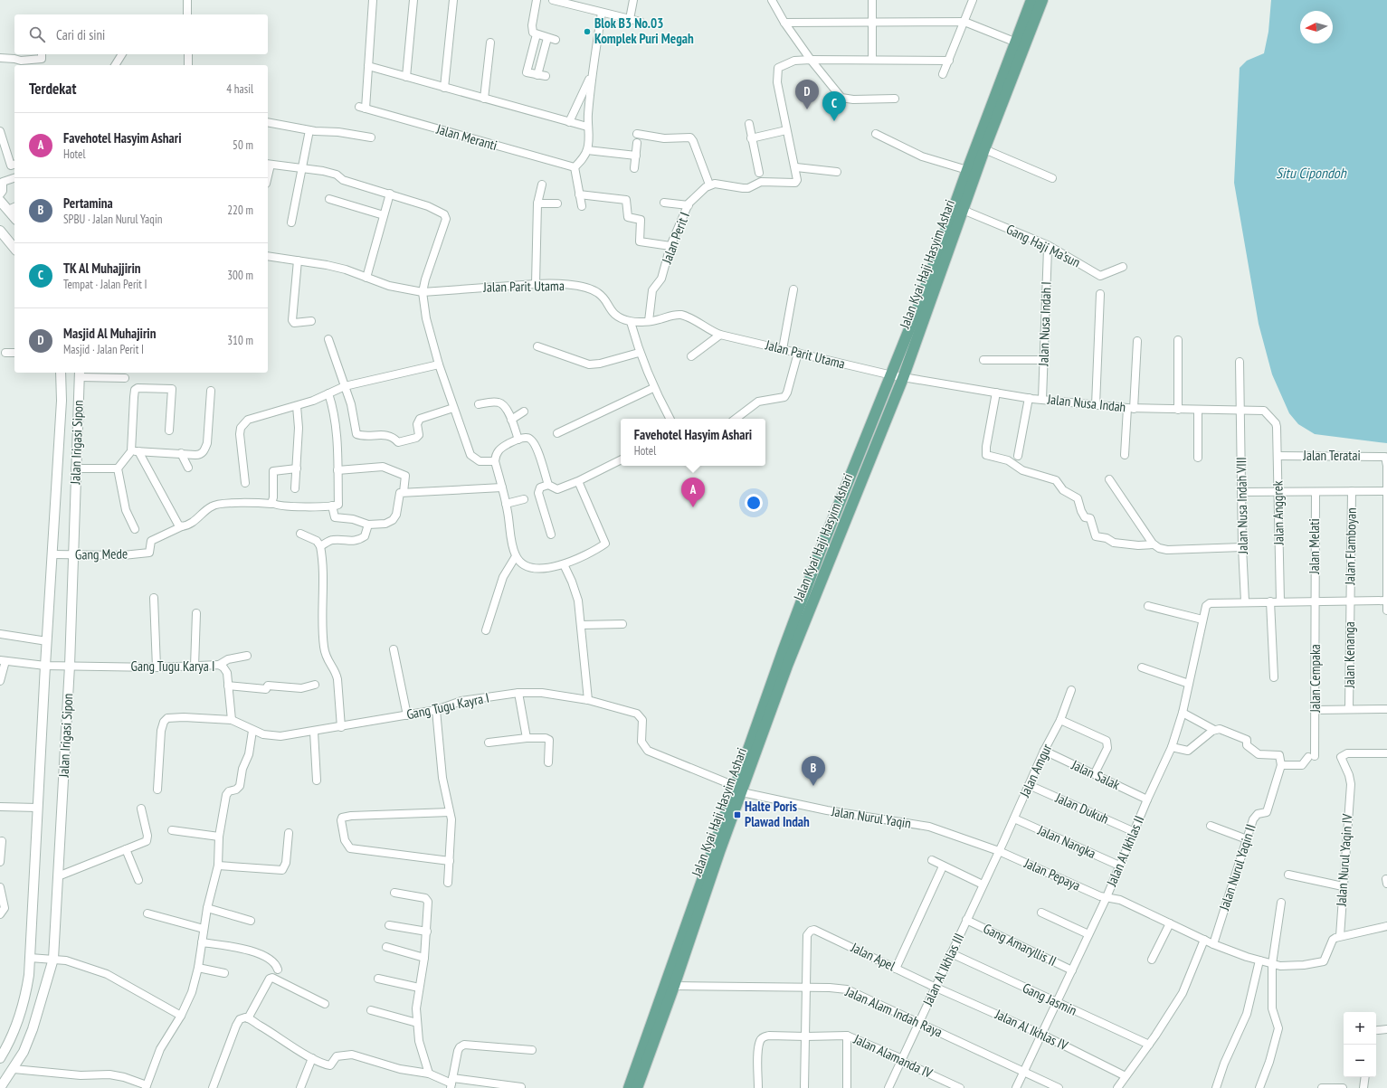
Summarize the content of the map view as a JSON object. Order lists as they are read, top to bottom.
{
  "streets": {
    "main road": ["Jalan Kyai Haji Hasyim Ashari"],
    "street": [
      "Jalan Meranti",
      "Jalan Perit I",
      "Gang Haji Ma’sun",
      "Jalan Parit Utama",
      "Jalan Nusa Indah I",
      "Jalan Nusa Indah",
      "Jalan Irigasi Sipon",
      "Jalan Teratai",
      "Jalan Nusa Indah VIII",
      "Jalan Anggrek",
      "Jalan Melati",
      "Jalan Flamboyan",
      "Gang Mede",
      "Jalan Kenanga",
      "Gang Tugu Karya I",
      "Jalan Cempaka",
      "Gang Tugu Kayra I",
      "Jalan Amgur",
      "Jalan Salak",
      "Jalan Dukuh",
      "Jalan Nurul Yaqin",
      "Jalan Nangka",
      "Jalan Al Ikhlas II",
      "Jalan Nurul Yaqin IV",
      "Jalan Nurul Yaqin II",
      "Jalan Pepaya",
      "Gang Amaryllis II",
      "Jalan Apel",
      "Jalan Al Ikhlas III",
      "Gang Jasmin",
      "Jalan Alam Indah Raya",
      "Jalan Al Ikhlas IV",
      "Jalan Alamanda IV"
    ]
  },
  "crossings": [
    ["Jalan Perit I", "Jalan Parit Utama"],
    ["Gang Haji Ma’sun", "Jalan Kyai Haji Hasyim Ashari"],
    ["Jalan Kyai Haji Hasyim Ashari", "Jalan Parit Utama"],
    ["Jalan Kyai Haji Hasyim Ashari", "Jalan Nusa Indah"],
    ["Jalan Kyai Haji Hasyim Ashari", "Gang Tugu Kayra I"],
    ["Jalan Kyai Haji Hasyim Ashari", "Jalan Nurul Yaqin"],
    ["Jalan Kyai Haji Hasyim Ashari", "Jalan Alam Indah Raya"],
    ["Jalan Parit Utama", "Jalan Nusa Indah"],
    ["Jalan Nusa Indah I", "Jalan Nusa Indah"],
    ["Jalan Nusa Indah", "Jalan Nusa Indah VIII"],
    ["Jalan Nusa Indah", "Jalan Anggrek"],
    ["Jalan Irigasi Sipon", "Gang Mede"],
    ["Jalan Irigasi Sipon", "Gang Tugu Karya I"],
    ["Jalan Teratai", "Jalan Anggrek"],
    ["Jalan Nusa Indah VIII", "Jalan Al Ikhlas II"],
    ["Jalan Melati", "Jalan Cempaka"],
    ["Jalan Flamboyan", "Jalan Kenanga"],
    ["Jalan Cempaka", "Jalan Nurul Yaqin II"],
    ["Gang Tugu Kayra I", "Jalan Nurul Yaqin"],
    ["Jalan Amgur", "Jalan Salak"],
    ["Jalan Amgur", "Jalan Dukuh"],
    ["Jalan Amgur", "Jalan Nurul Yaqin"],
    ["Jalan Amgur", "Jalan Nangka"],
    ["Jalan Amgur", "Jalan Pepaya"],
    ["Jalan Amgur", "Jalan Al Ikhlas III"],
    ["Jalan Salak", "Jalan Al Ikhlas II"],
    ["Jalan Dukuh", "Jalan Al Ikhlas II"],
    ["Jalan Nurul Yaqin", "Jalan Pepaya"],
    ["Jalan Nurul Yaqin", "Jalan Al Ikhlas III"],
    ["Jalan Nangka", "Jalan Al Ikhlas II"],
    ["Jalan Al Ikhlas II", "Jalan Pepaya"],
    ["Jalan Al Ikhlas II", "Gang Amaryllis II"],
    ["Jalan Al Ikhlas II", "Gang Jasmin"],
    ["Jalan Al Ikhlas II", "Jalan Alam Indah Raya"],
    ["Jalan Al Ikhlas II", "Jalan Al Ikhlas IV"],
    ["Jalan Nurul Yaqin IV", "Jalan Pepaya"],
    ["Jalan Nurul Yaqin II", "Jalan Pepaya"],
    ["Jalan Pepaya", "Jalan Al Ikhlas III"],
    ["Gang Amaryllis II", "Jalan Al Ikhlas III"],
    ["Jalan Apel", "Jalan Al Ikhlas III"],
    ["Jalan Apel", "Jalan Alam Indah Raya"],
    ["Jalan Apel", "Jalan Al Ikhlas IV"],
    ["Jalan Al Ikhlas III", "Gang Jasmin"],
    ["Jalan Al Ikhlas III", "Jalan Alam Indah Raya"],
    ["Jalan Al Ikhlas III", "Jalan Al Ikhlas IV"],
    ["Jalan Al Ikhlas III", "Jalan Alamanda IV"]
  ],
  "water": ["Situ Cipondoh"],
  "places": {
    "other": ["Blok B3 No.03 Komplek Puri Megah"],
    "transit": ["Halte Poris Plawad Indah"]
  },
  "north": "left",
  "page": {
    "search": "Cari di sini",
    "heading": ["Terdekat", "4 hasil"],
    "pins": [
      "D",
      "C",
      "A",
      "B"
    ],
    "list": [
      {
        "mark": "A",
        "name": "Favehotel Hasyim Ashari",
        "note": "Hotel",
        "value": "50 m"
      },
      {
        "mark": "B",
        "name": "Pertamina",
        "note": "SPBU · Jalan Nurul Yaqin",
        "value": "220 m"
      },
      {
        "mark": "C",
        "name": "TK Al Muhajjirin",
        "note": "Tempat · Jalan Perit I",
        "value": "300 m"
      },
      {
        "mark": "D",
        "name": "Masjid Al Muhajirin",
        "note": "Masjid · Jalan Perit I",
        "value": "310 m"
      }
    ],
    "popup": ["Favehotel Hasyim Ashari", "Hotel"],
    "map_buttons": ["+", "−"]
  }
}
